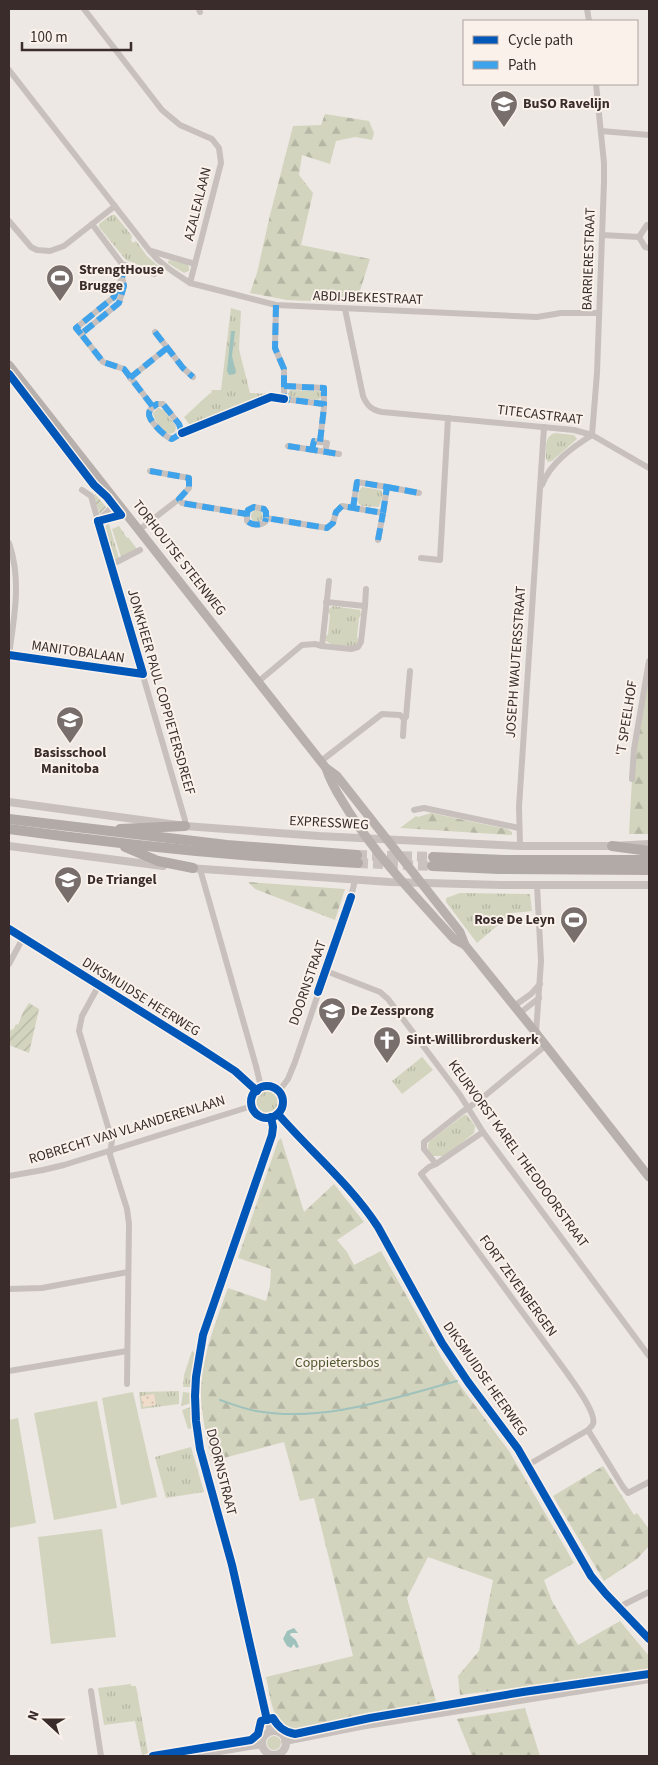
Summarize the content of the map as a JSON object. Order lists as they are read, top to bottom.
{
  "streets": {
    "main road": ["TORHOUTSE STEENWEG"],
    "street": [
      "AZALEALAAN",
      "BARRIERESTRAAT",
      "ABDIJBEKESTRAAT",
      "TITECASTRAAT",
      "MANITOBALAAN",
      "JOSEPH WAUTERSSTRAAT",
      "JONKHEER PAUL COPPIETERSDREEF",
      "'T SPEELHOF",
      "EXPRESSWEG",
      "DOORNSTRAAT",
      "DIKSMUIDSE HEERWEG",
      "ROBRECHT VAN VLAANDERENLAAN",
      "KEURVORST KAREL THEODOORSTRAAT",
      "FORT ZEVENBERGEN"
    ]
  },
  "crossings": [
    ["AZALEALAAN", "ABDIJBEKESTRAAT"],
    ["BARRIERESTRAAT", "ABDIJBEKESTRAAT"],
    ["BARRIERESTRAAT", "TITECASTRAAT"],
    ["BARRIERESTRAAT", "JOSEPH WAUTERSSTRAAT"],
    ["ABDIJBEKESTRAAT", "TITECASTRAAT"],
    ["TITECASTRAAT", "JOSEPH WAUTERSSTRAAT"],
    ["TORHOUTSE STEENWEG", "EXPRESSWEG"],
    ["MANITOBALAAN", "JONKHEER PAUL COPPIETERSDREEF"],
    ["JOSEPH WAUTERSSTRAAT", "EXPRESSWEG"],
    ["JONKHEER PAUL COPPIETERSDREEF", "EXPRESSWEG"],
    ["DOORNSTRAAT", "DIKSMUIDSE HEERWEG"],
    ["DOORNSTRAAT", "ROBRECHT VAN VLAANDERENLAAN"],
    ["DOORNSTRAAT", "KEURVORST KAREL THEODOORSTRAAT"],
    ["DIKSMUIDSE HEERWEG", "ROBRECHT VAN VLAANDERENLAAN"],
    ["KEURVORST KAREL THEODOORSTRAAT", "FORT ZEVENBERGEN"]
  ],
  "parks": ["Coppietersbos"],
  "places": {
    "school or university": [
      "BuSO Ravelijn",
      "Basisschool Manitoba",
      "De Triangel",
      "De Zessprong"
    ],
    "sports": ["StrengtHouse Brugge", "Rose De Leyn"],
    "church": ["Sint-Willibrorduskerk"]
  },
  "legend": ["Cycle path", "Path"],
  "scale_bar": "100 m",
  "north": "left"
}
